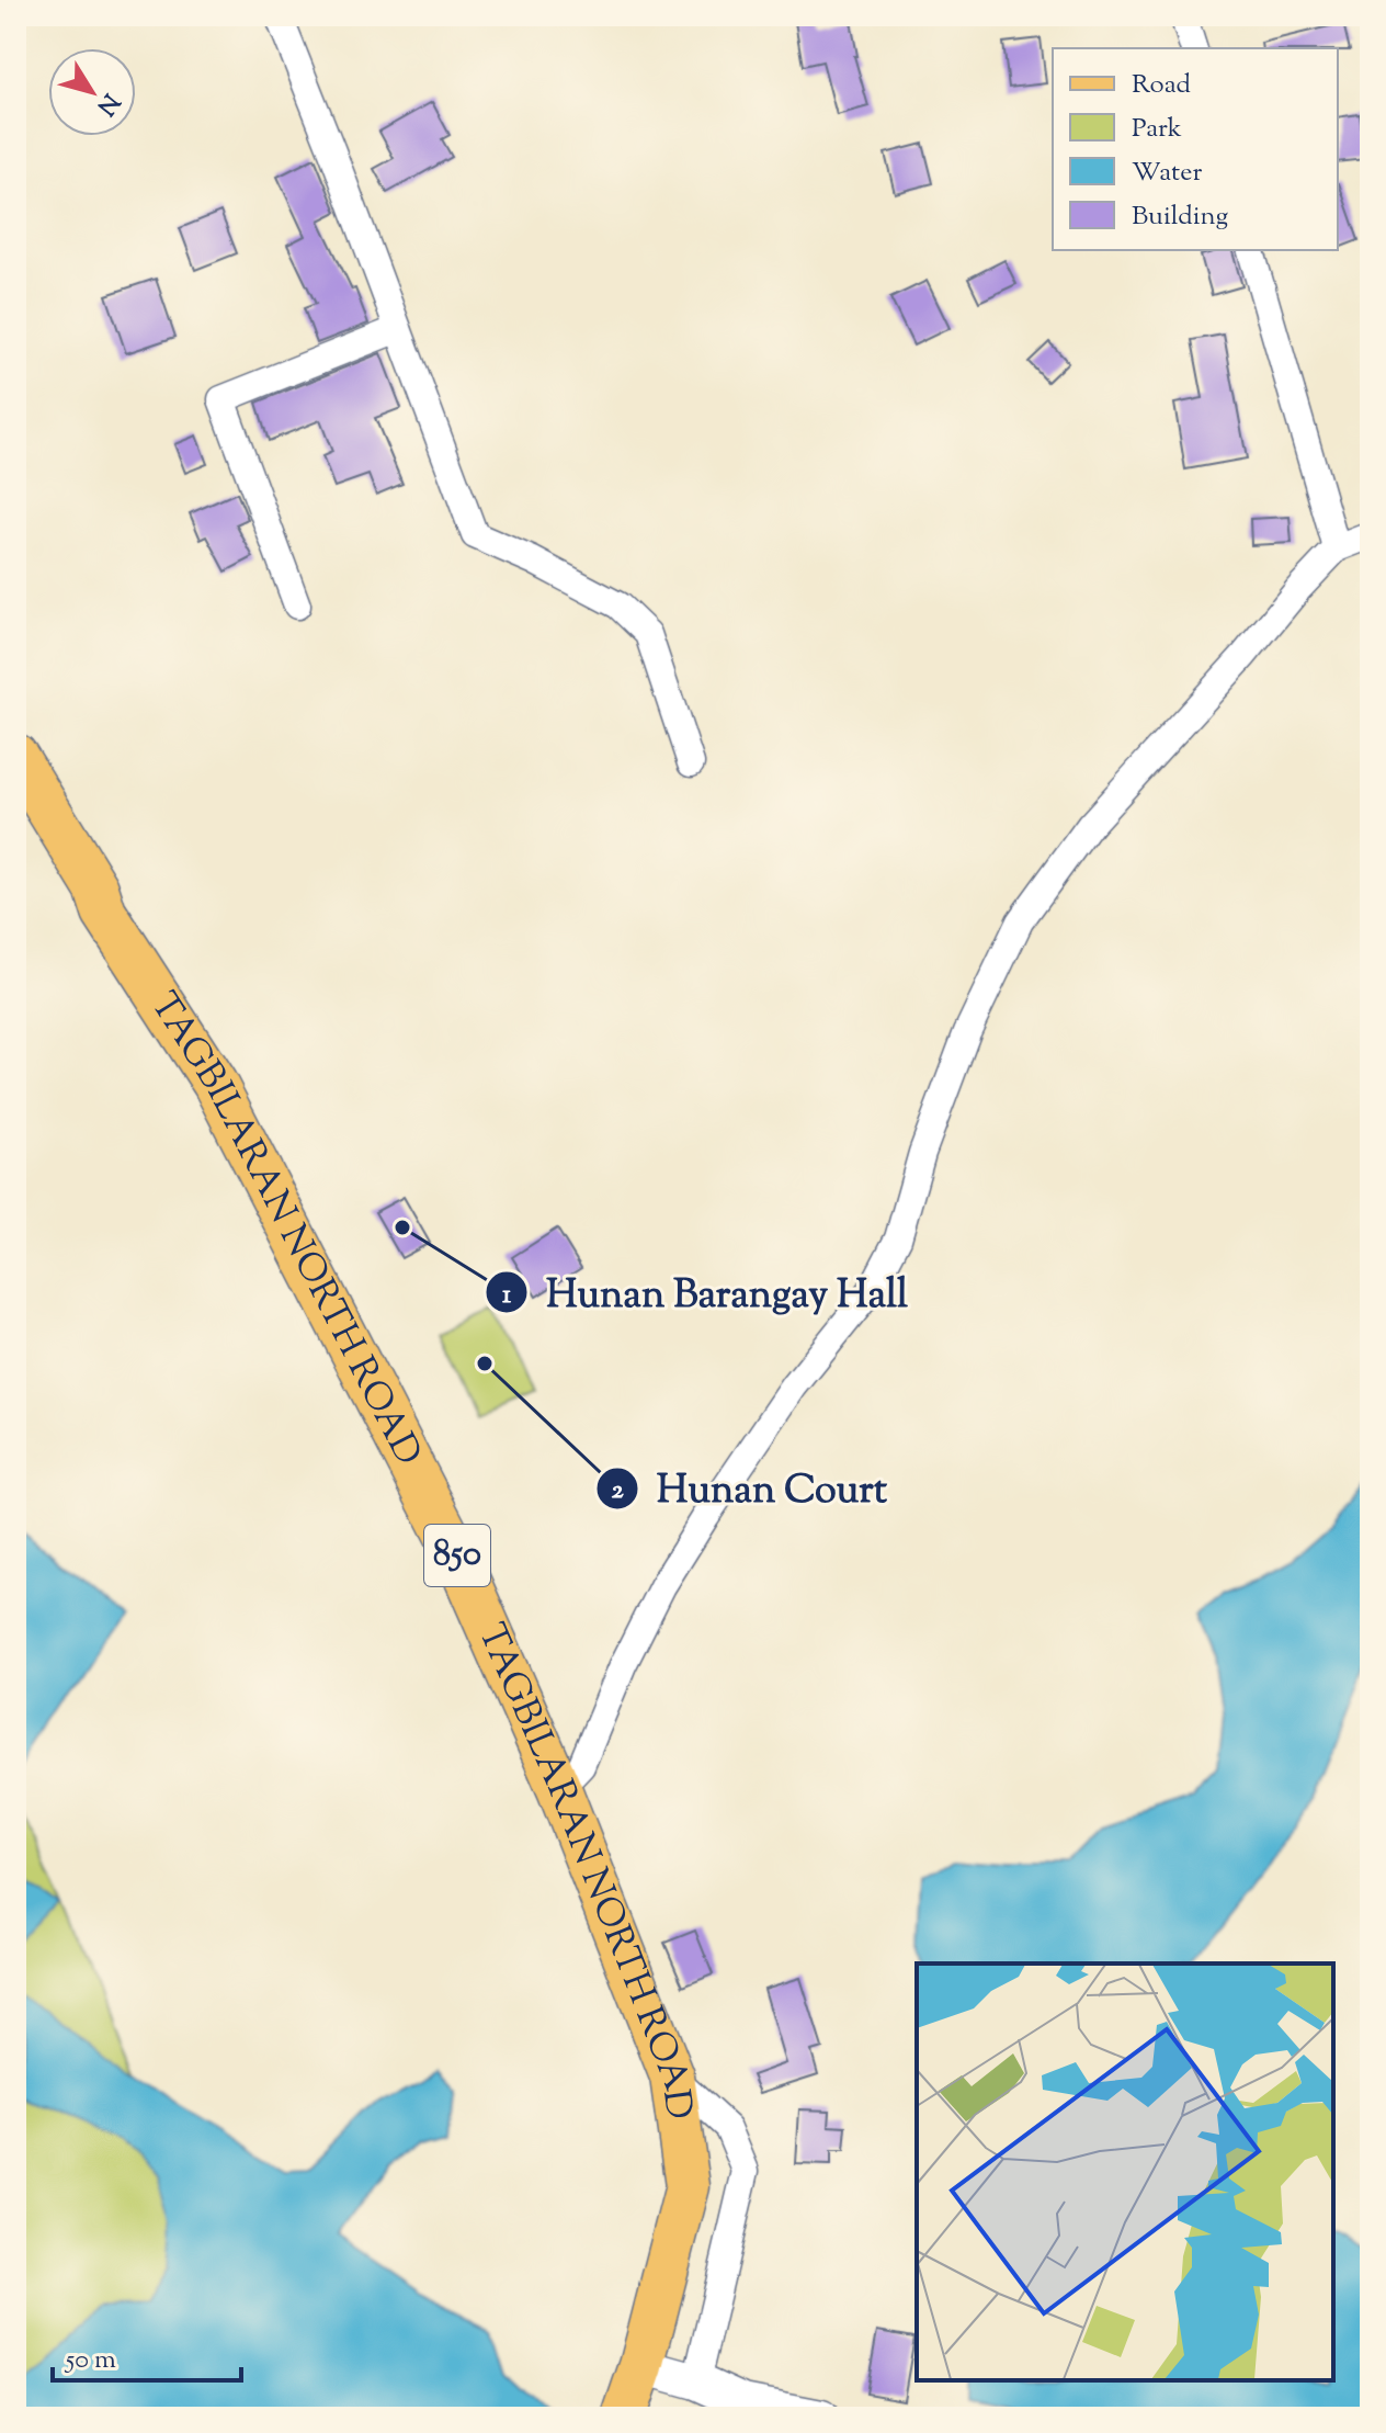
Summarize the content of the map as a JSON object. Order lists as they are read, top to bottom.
{
  "streets": {
    "main road": ["TAGBILARAN NORTH ROAD", "850"]
  },
  "places": ["Hunan Barangay Hall", "Hunan Court"],
  "legend": [
    "Road",
    "Park",
    "Water",
    "Building"
  ],
  "scale_bar": "50 m",
  "north": "bottom right"
}
